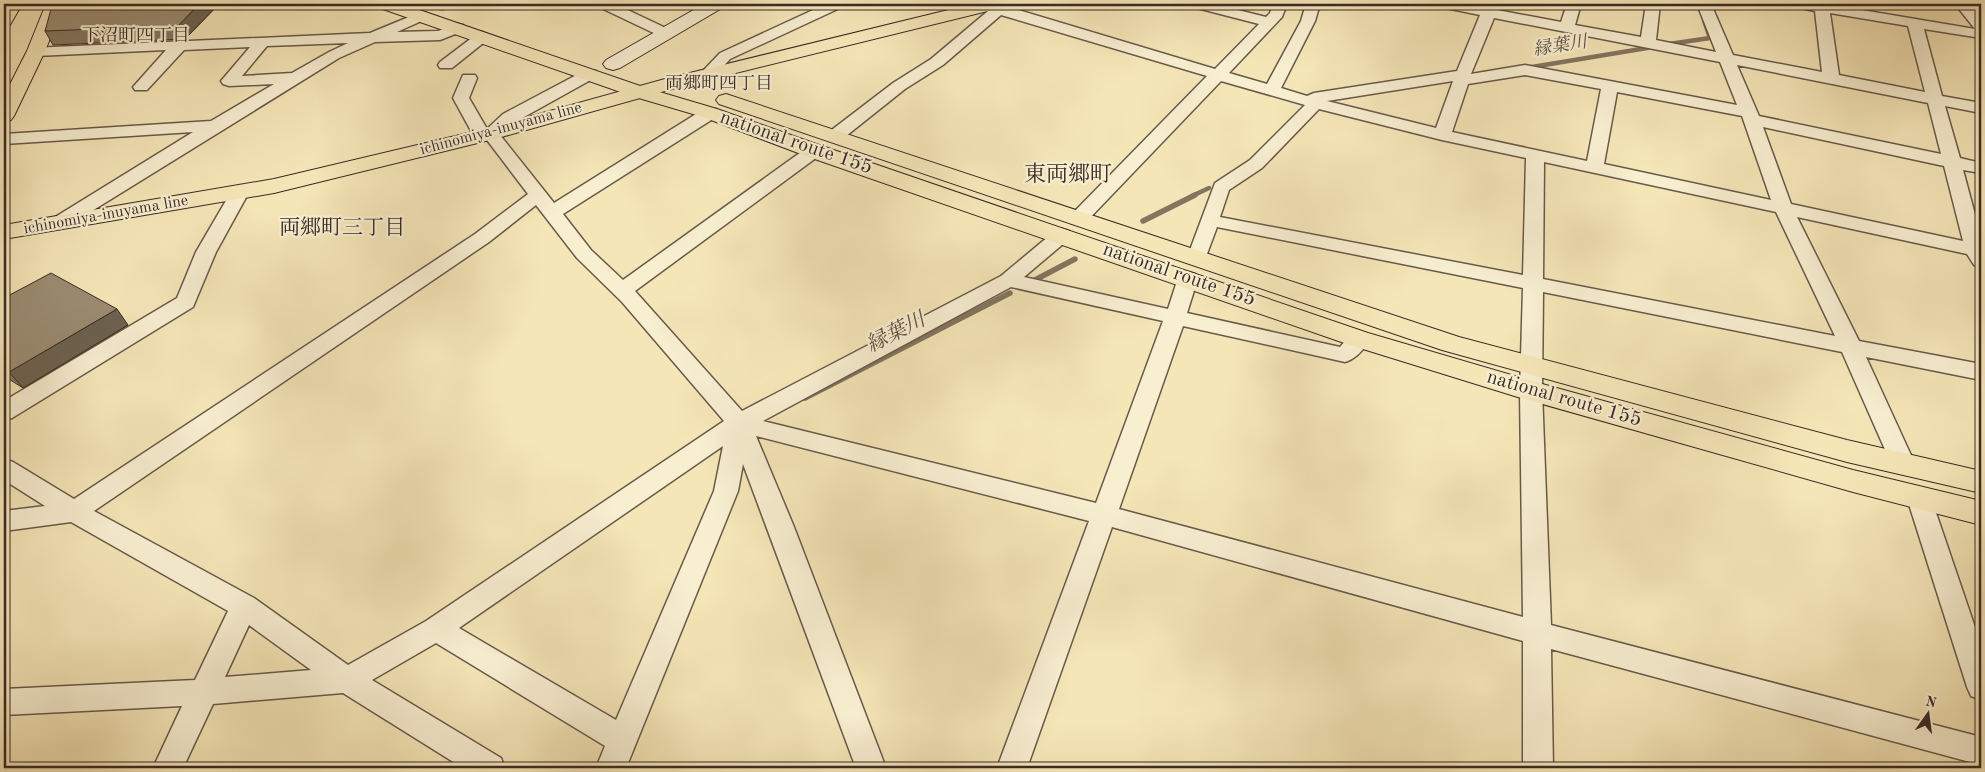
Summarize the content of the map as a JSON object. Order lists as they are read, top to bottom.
{
  "streets": {
    "main road": ["ichinomiya-inuyama line", "national route 155"]
  },
  "crossings": [
    ["ichinomiya-inuyama line", "national route 155"]
  ],
  "districts": [
    "下沼町四丁目",
    "両郷町四丁目",
    "東両郷町",
    "両郷町三丁目"
  ],
  "water": ["縁葉川"],
  "north": "top"
}
